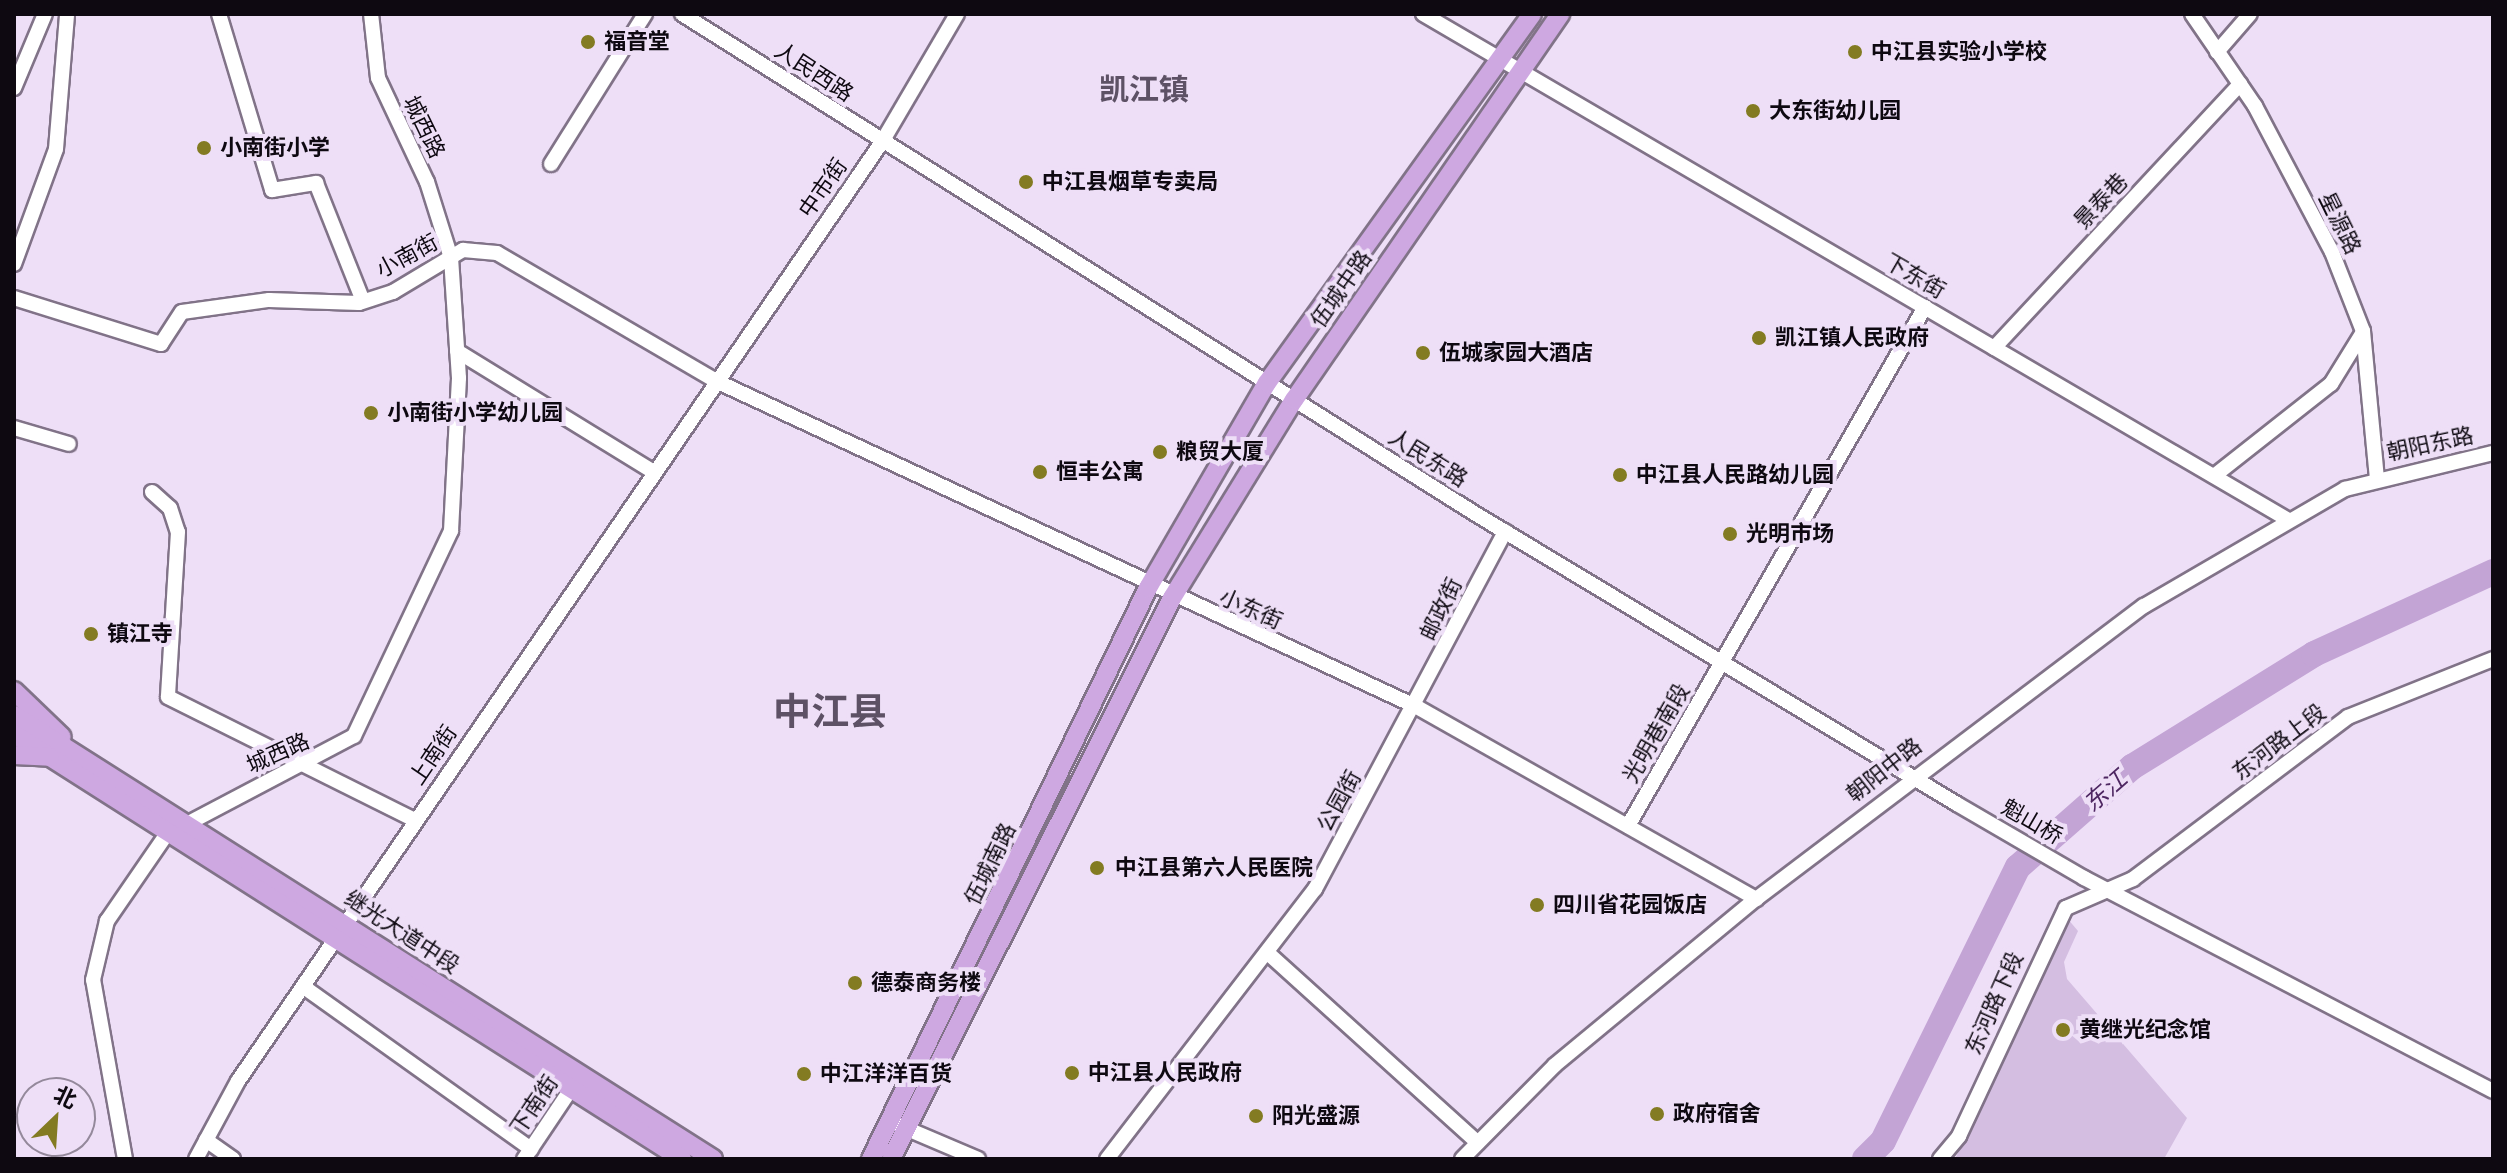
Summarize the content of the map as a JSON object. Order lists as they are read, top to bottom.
{
  "streets": {
    "main road": ["伍城中路", "伍城南路", "继光大道中段"],
    "street": [
      "人民西路",
      "城西路",
      "中市街",
      "景泰巷",
      "星源路",
      "小南街",
      "下东街",
      "朝阳东路",
      "人民东路",
      "小东街",
      "邮政街",
      "光明巷南段",
      "东河路上段",
      "上南街",
      "朝阳中路",
      "公园街",
      "魁山桥",
      "东河路下段",
      "下南街"
    ]
  },
  "crossings": [
    ["人民西路", "中市街"],
    ["人民西路", "人民东路"],
    ["城西路", "小南街"],
    ["城西路", "继光大道中段"],
    ["中市街", "小南街"],
    ["中市街", "人民东路"],
    ["中市街", "小东街"],
    ["中市街", "上南街"],
    ["景泰巷", "星源路"],
    ["景泰巷", "下东街"],
    ["星源路", "朝阳东路"],
    ["星源路", "朝阳中路"],
    ["小南街", "小东街"],
    ["小南街", "上南街"],
    ["下东街", "伍城中路"],
    ["下东街", "光明巷南段"],
    ["下东街", "朝阳中路"],
    ["伍城中路", "人民东路"],
    ["伍城中路", "小东街"],
    ["伍城中路", "伍城南路"],
    ["朝阳东路", "朝阳中路"],
    ["人民东路", "邮政街"],
    ["人民东路", "光明巷南段"],
    ["人民东路", "朝阳中路"],
    ["人民东路", "魁山桥"],
    ["小东街", "邮政街"],
    ["小东街", "光明巷南段"],
    ["小东街", "上南街"],
    ["小东街", "朝阳中路"],
    ["小东街", "公园街"],
    ["小东街", "伍城南路"],
    ["邮政街", "公园街"],
    ["东河路上段", "魁山桥"],
    ["东河路上段", "东河路下段"],
    ["上南街", "继光大道中段"],
    ["魁山桥", "东河路下段"],
    ["继光大道中段", "下南街"]
  ],
  "districts": ["凯江镇", "中江县"],
  "water": ["东江"],
  "places": [
    "福音堂",
    "中江县实验小学校",
    "大东街幼儿园",
    "小南街小学",
    "中江县烟草专卖局",
    "凯江镇人民政府",
    "伍城家园大酒店",
    "小南街小学幼儿园",
    "粮贸大厦",
    "恒丰公寓",
    "中江县人民路幼儿园",
    "光明市场",
    "镇江寺",
    "中江县第六人民医院",
    "四川省花园饭店",
    "德泰商务楼",
    "黄继光纪念馆",
    "中江县人民政府",
    "中江洋洋百货",
    "政府宿舍",
    "阳光盛源"
  ],
  "north": "top right"
}
